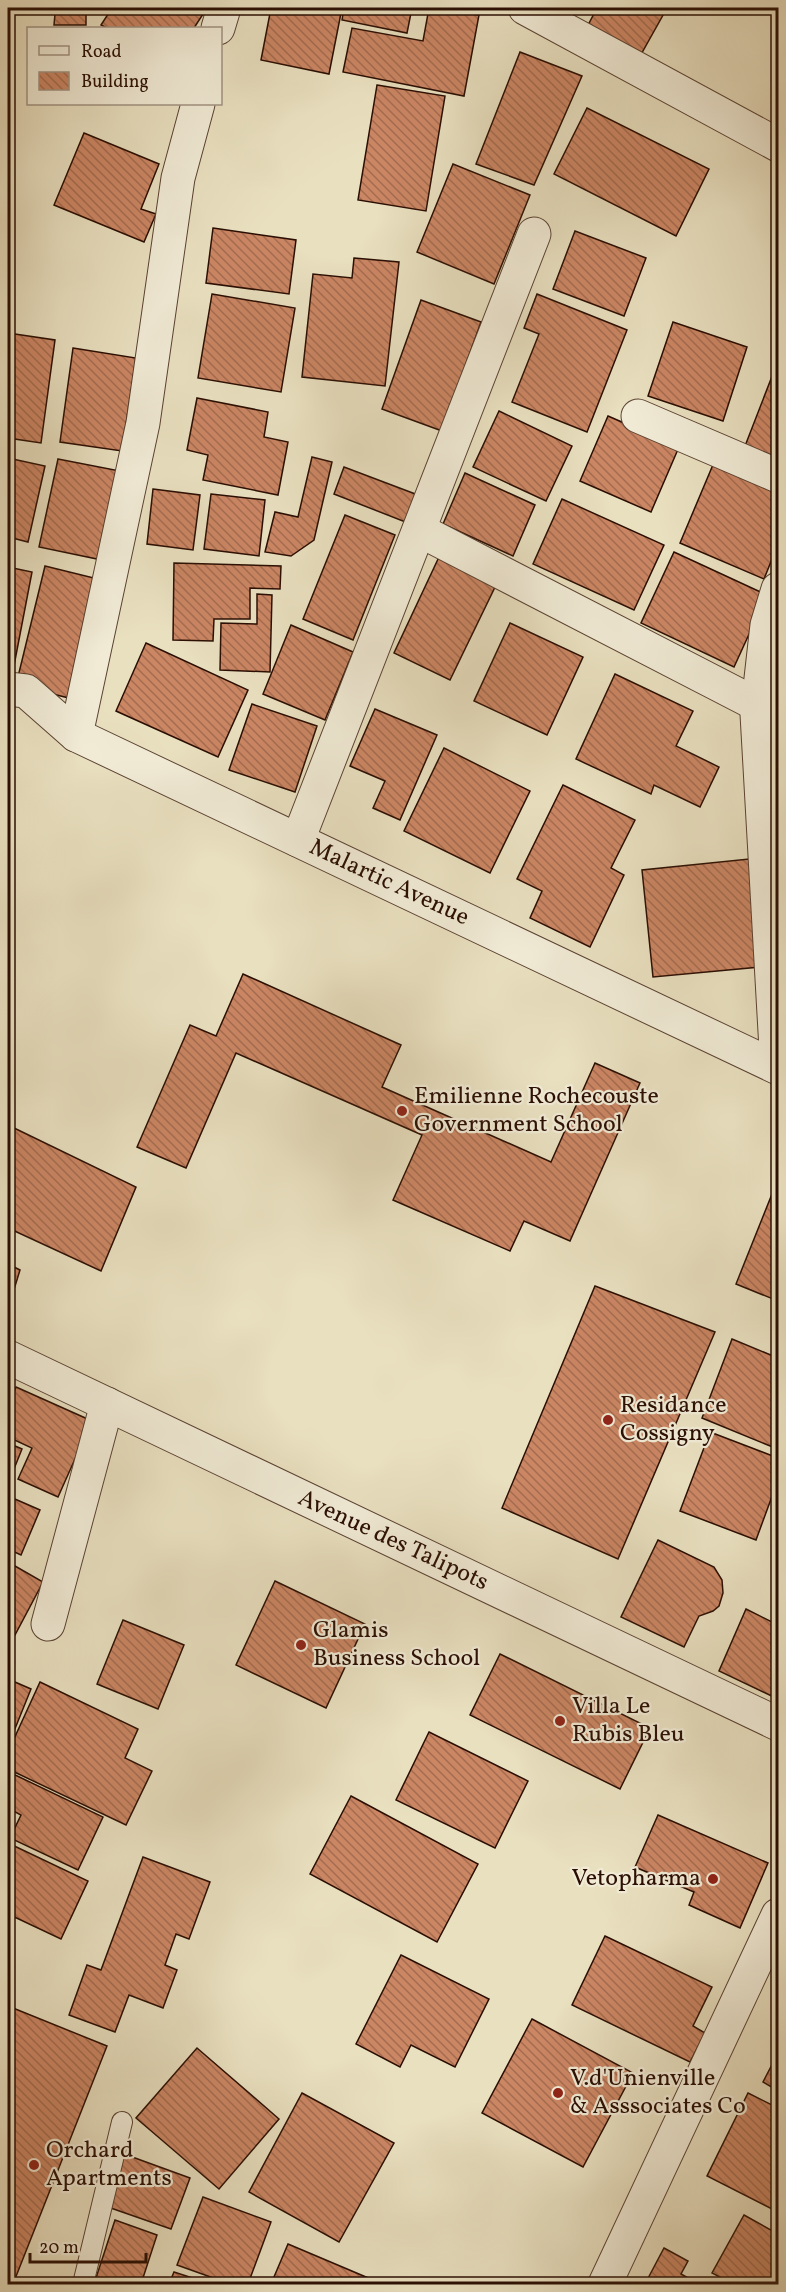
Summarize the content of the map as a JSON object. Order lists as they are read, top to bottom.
{
  "streets": {
    "street": ["Malartic Avenue", "Avenue des Talipots"]
  },
  "places": [
    "Emilienne Rochecouste Government School",
    "Residance Cossigny",
    "Glamis Business School",
    "Villa Le Rubis Bleu",
    "Vetopharma",
    "V.d'Unienville & Asssociates Co",
    "Orchard Apartments"
  ],
  "legend": ["Road", "Building"],
  "scale_bar": "20 m"
}
